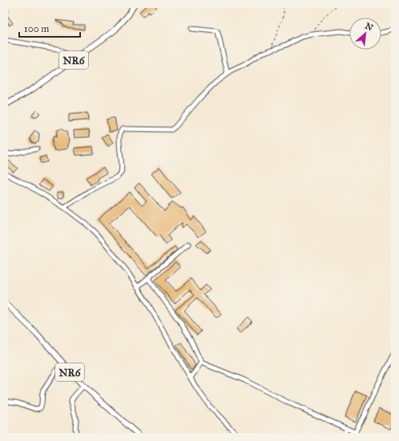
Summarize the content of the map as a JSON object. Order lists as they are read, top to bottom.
{
  "streets": {
    "main road": ["NR6"]
  },
  "scale_bar": "100 m",
  "north": "top right"
}
